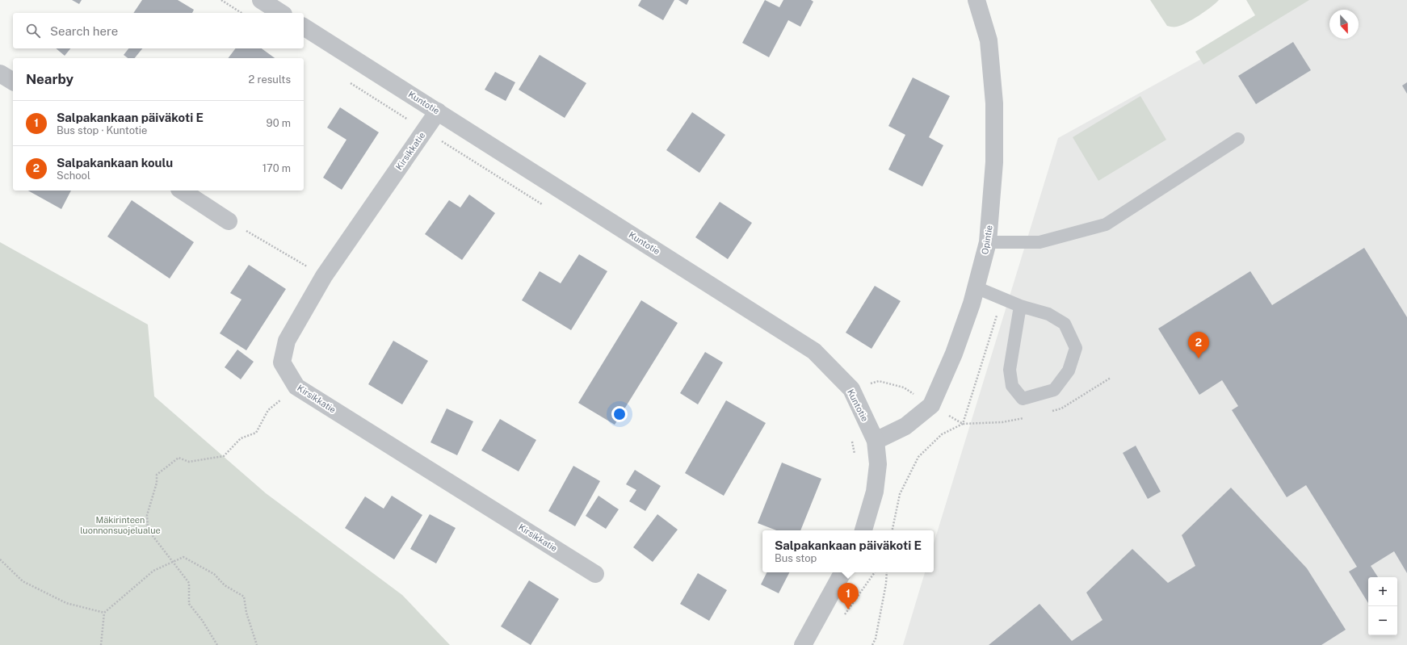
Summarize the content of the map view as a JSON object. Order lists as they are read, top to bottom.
{
  "streets": {
    "street": ["Kuntotie", "Kirsikkatie", "Opintie"]
  },
  "crossings": [
    ["Kuntotie", "Kirsikkatie"],
    ["Kuntotie", "Opintie"]
  ],
  "parks": ["Mäkirinteen luonnonsuojelualue"],
  "north": "bottom",
  "page": {
    "search": "Search here",
    "heading": ["Nearby", "2 results"],
    "list": [
      {
        "mark": "1",
        "name": "Salpakankaan päiväkoti E",
        "note": "Bus stop · Kuntotie",
        "value": "90 m"
      },
      {
        "mark": "2",
        "name": "Salpakankaan koulu",
        "note": "School",
        "value": "170 m"
      }
    ],
    "pins": ["2", "1"],
    "popup": ["Salpakankaan päiväkoti E", "Bus stop"],
    "map_buttons": ["+", "−"]
  }
}
